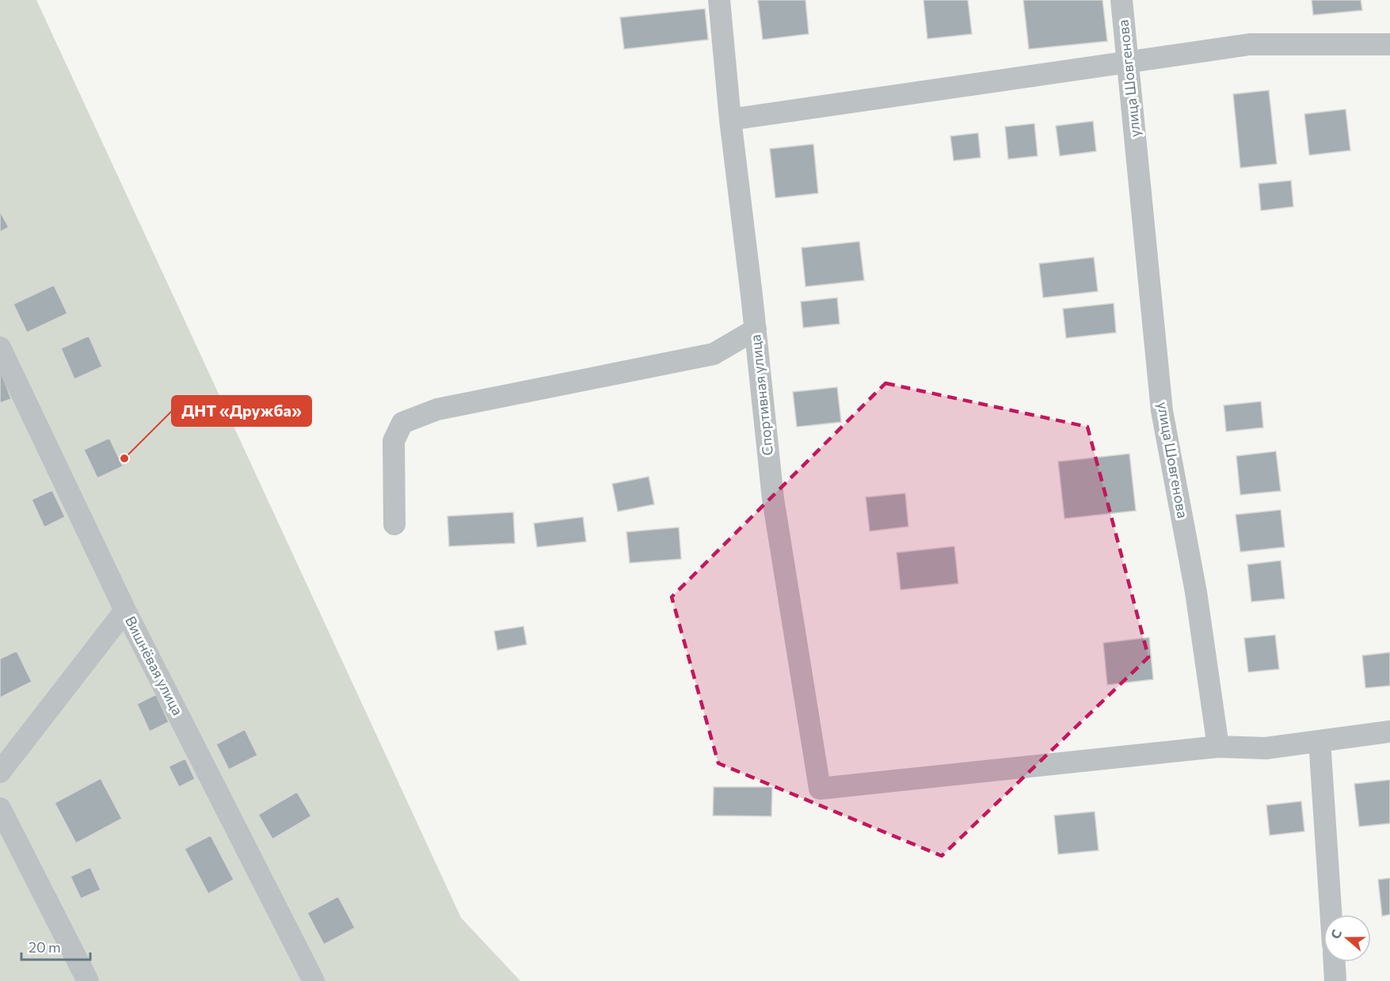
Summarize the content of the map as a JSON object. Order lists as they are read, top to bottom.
{
  "streets": {
    "street": ["улица Шовгенова", "Спортивная улица", "Вишнёвая улица"]
  },
  "crossings": [
    ["улица Шовгенова", "Спортивная улица"]
  ],
  "places": ["ДНТ «Дружба»"],
  "scale_bar": "20 m",
  "north": "left"
}
